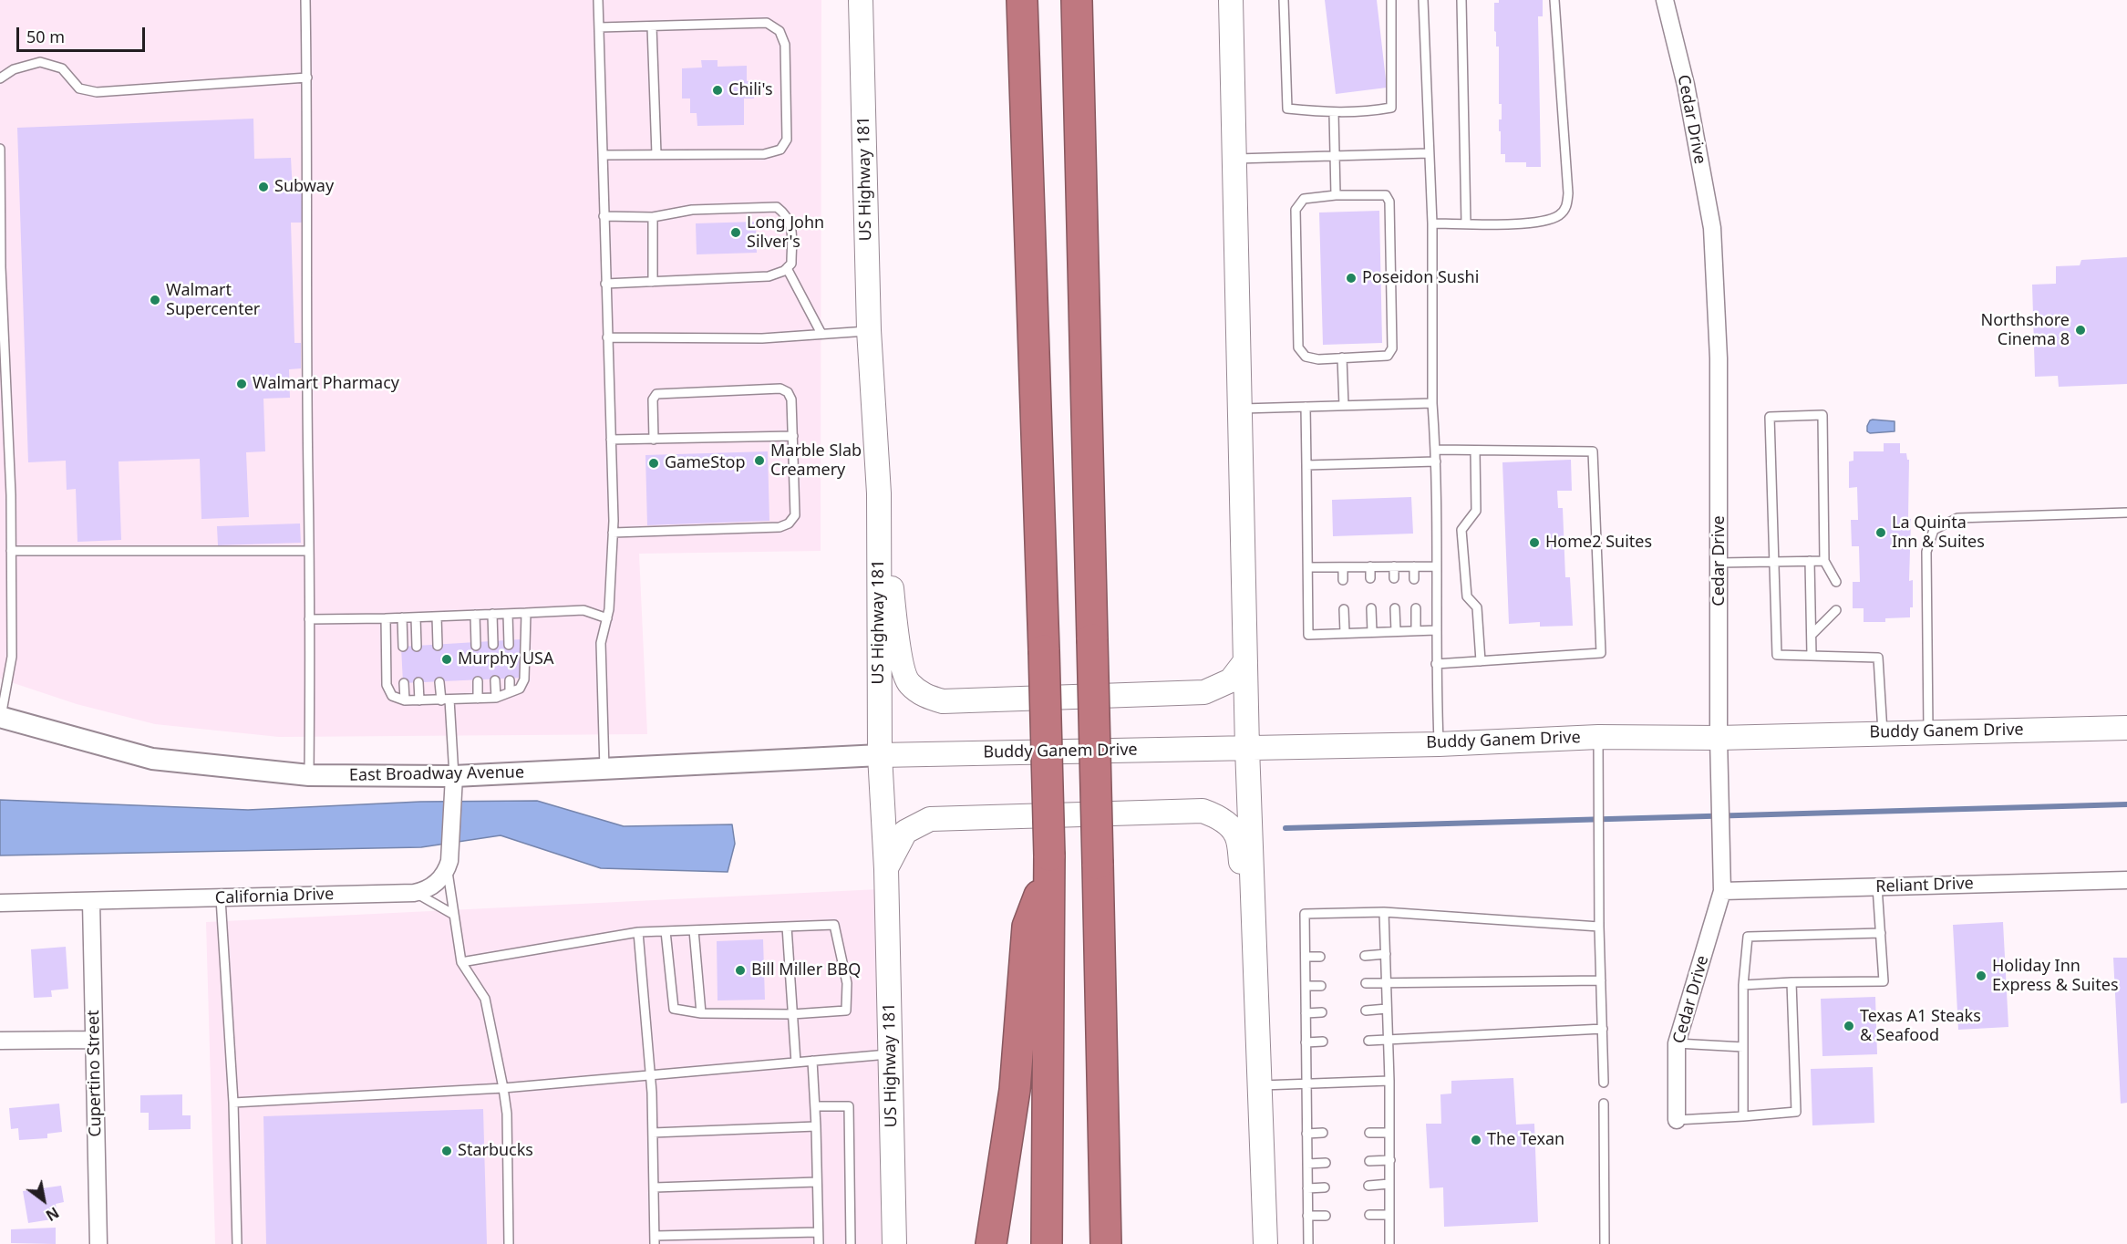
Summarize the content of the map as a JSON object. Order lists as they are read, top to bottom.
{
  "streets": {
    "main road": ["US Highway 181", "Buddy Ganem Drive"],
    "street": [
      "Cedar Drive",
      "East Broadway Avenue",
      "Reliant Drive",
      "California Drive",
      "Cupertino Street"
    ]
  },
  "crossings": [
    ["Cedar Drive", "Buddy Ganem Drive"],
    ["Cedar Drive", "Reliant Drive"],
    ["US Highway 181", "Buddy Ganem Drive"],
    ["US Highway 181", "East Broadway Avenue"],
    ["Buddy Ganem Drive", "East Broadway Avenue"],
    ["California Drive", "Cupertino Street"]
  ],
  "places": [
    "Chili's",
    "Subway",
    "Long John Silver's",
    "Poseidon Sushi",
    "Walmart Supercenter",
    "Northshore Cinema 8",
    "Walmart Pharmacy",
    "Marble Slab Creamery",
    "GameStop",
    "La Quinta Inn & Suites",
    "Home2 Suites",
    "Murphy USA",
    "Bill Miller BBQ",
    "Holiday Inn Express & Suites",
    "Texas A1 Steaks & Seafood",
    "The Texan",
    "Starbucks"
  ],
  "scale_bar": "50 m",
  "north": "bottom right"
}
